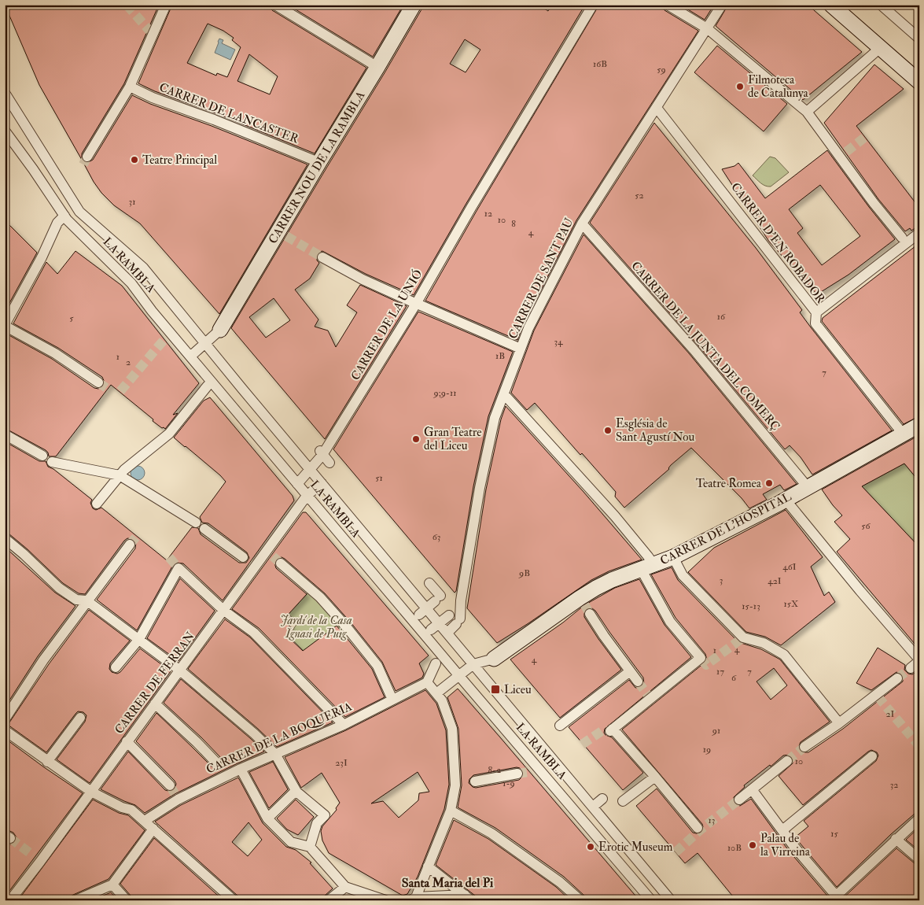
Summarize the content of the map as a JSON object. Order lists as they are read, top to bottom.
{
  "streets": {
    "street": [
      "CARRER DE LANCASTER",
      "CARRER NOU DE LA RAMBLA",
      "CARRER D'EN ROBADOR",
      "LA RAMBLA",
      "CARRER DE SANT PAU",
      "CARRER DE LA UNIÓ",
      "CARRER DE LA JUNTA DEL COMERÇ",
      "CARRER DE L'HOSPITAL",
      "CARRER DE FERRAN",
      "CARRER DE LA BOQUERIA"
    ]
  },
  "crossings": [
    ["CARRER DE LANCASTER", "CARRER NOU DE LA RAMBLA"],
    ["CARRER D'EN ROBADOR", "CARRER DE SANT PAU"],
    ["CARRER D'EN ROBADOR", "CARRER DE L'HOSPITAL"],
    ["LA RAMBLA", "CARRER DE SANT PAU"],
    ["LA RAMBLA", "CARRER DE LA UNIÓ"],
    ["LA RAMBLA", "CARRER DE FERRAN"],
    ["CARRER DE SANT PAU", "CARRER DE LA JUNTA DEL COMERÇ"],
    ["CARRER DE LA JUNTA DEL COMERÇ", "CARRER DE L'HOSPITAL"]
  ],
  "districts": ["Santa Maria del Pi"],
  "parks": ["Jardí de la Casa Ignasi de Puig"],
  "places": {
    "other": [
      "Filmoteca de Catalunya",
      "Teatre Principal",
      "Església de Sant Agustí Nou",
      "Gran Teatre del Liceu",
      "Teatre Romea",
      "Palau de la Virreina",
      "Erotic Museum"
    ],
    "transit": ["Liceu"]
  },
  "house_numbers": [
    "16B",
    "59",
    "52",
    "31",
    "12",
    "10",
    "8",
    "4",
    "16",
    "5",
    "34",
    "1B",
    "1",
    "2",
    "7",
    "9;9-11",
    "51",
    "56",
    "63",
    "46I",
    "9B",
    "3",
    "42I",
    "15X",
    "15-13",
    "4",
    "1",
    "4",
    "17",
    "7",
    "6",
    "2I",
    "91",
    "19",
    "10",
    "23I",
    "8-2",
    "1-9",
    "32",
    "13",
    "15",
    "10B"
  ]
}
